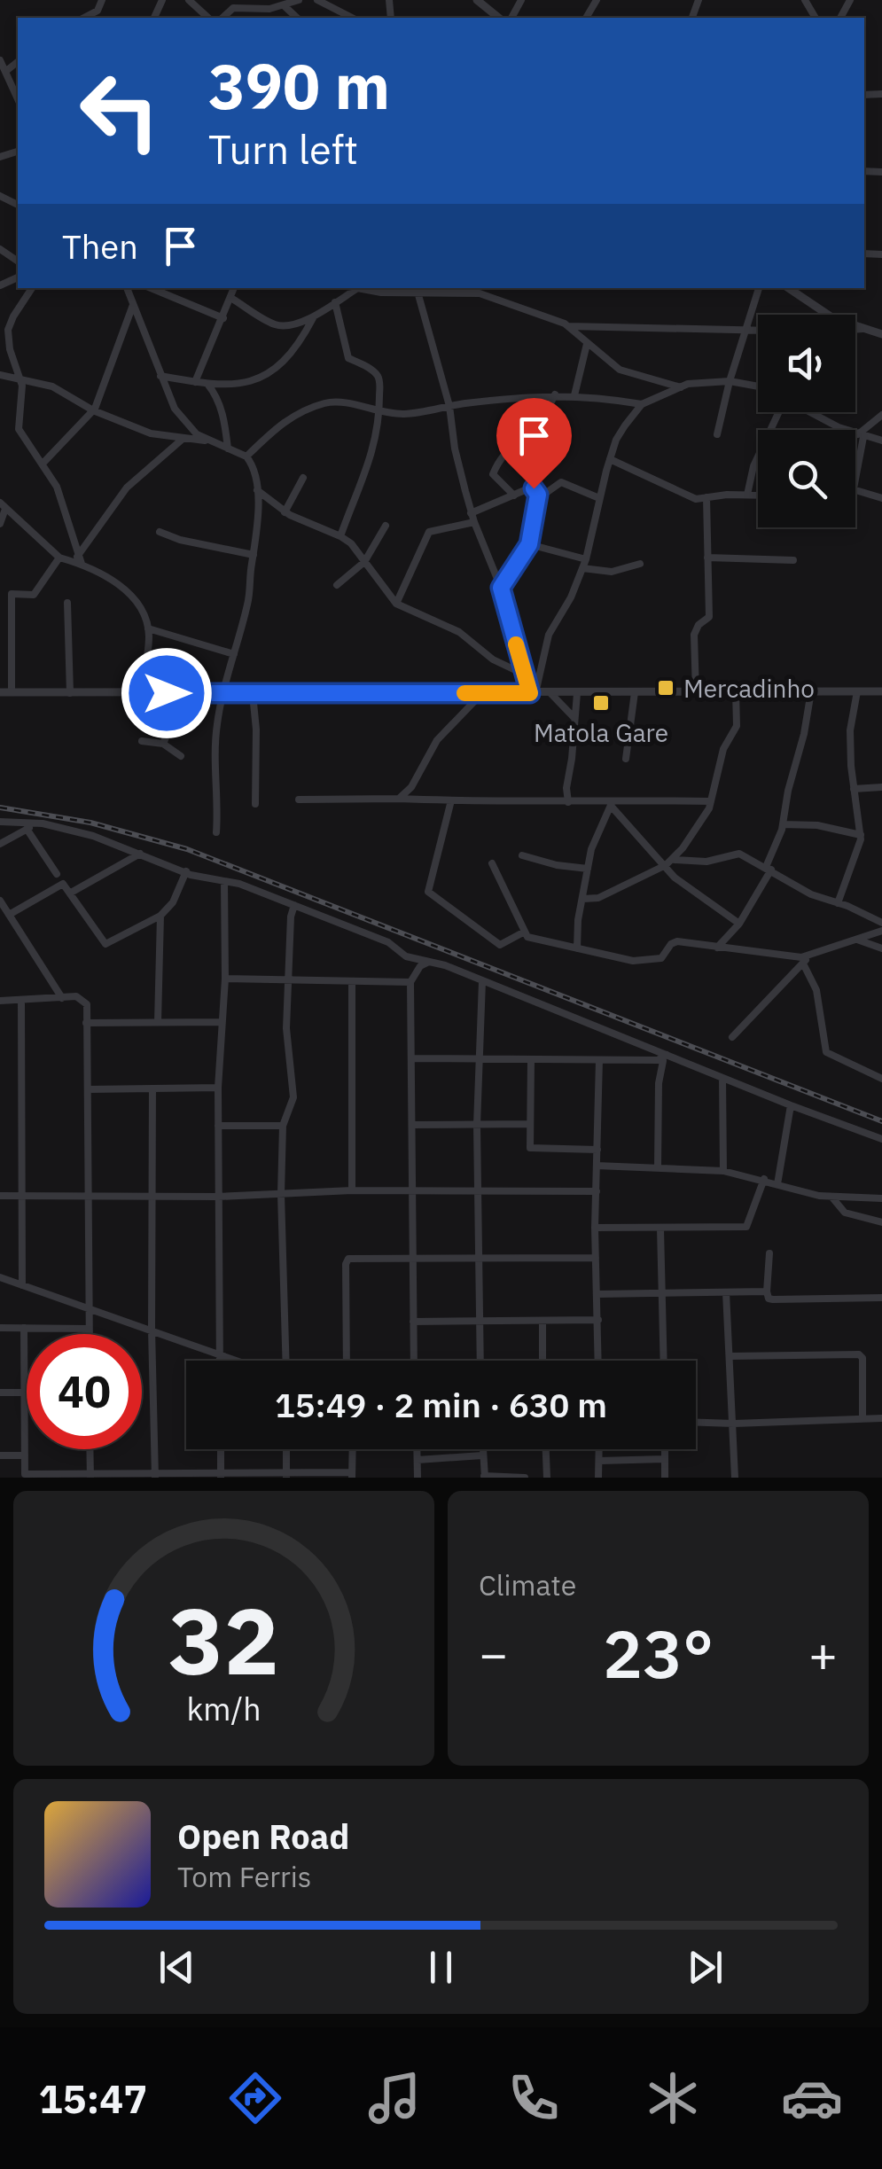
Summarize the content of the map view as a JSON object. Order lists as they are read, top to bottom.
{
  "places": {
    "transit": ["Mercadinho", "Matola Gare"]
  },
  "page": {
    "turn": ["390 m", "Turn left"],
    "then": "Then",
    "limit": "40",
    "trip": "15:49 · 2 min · 630 m",
    "tile": "Climate",
    "heat": ["−", "23°", "+"],
    "song": ["Open Road", "Tom Ferris"],
    "tabs": "15:47",
    "gauge": ["32", "km/h"]
  }
}
